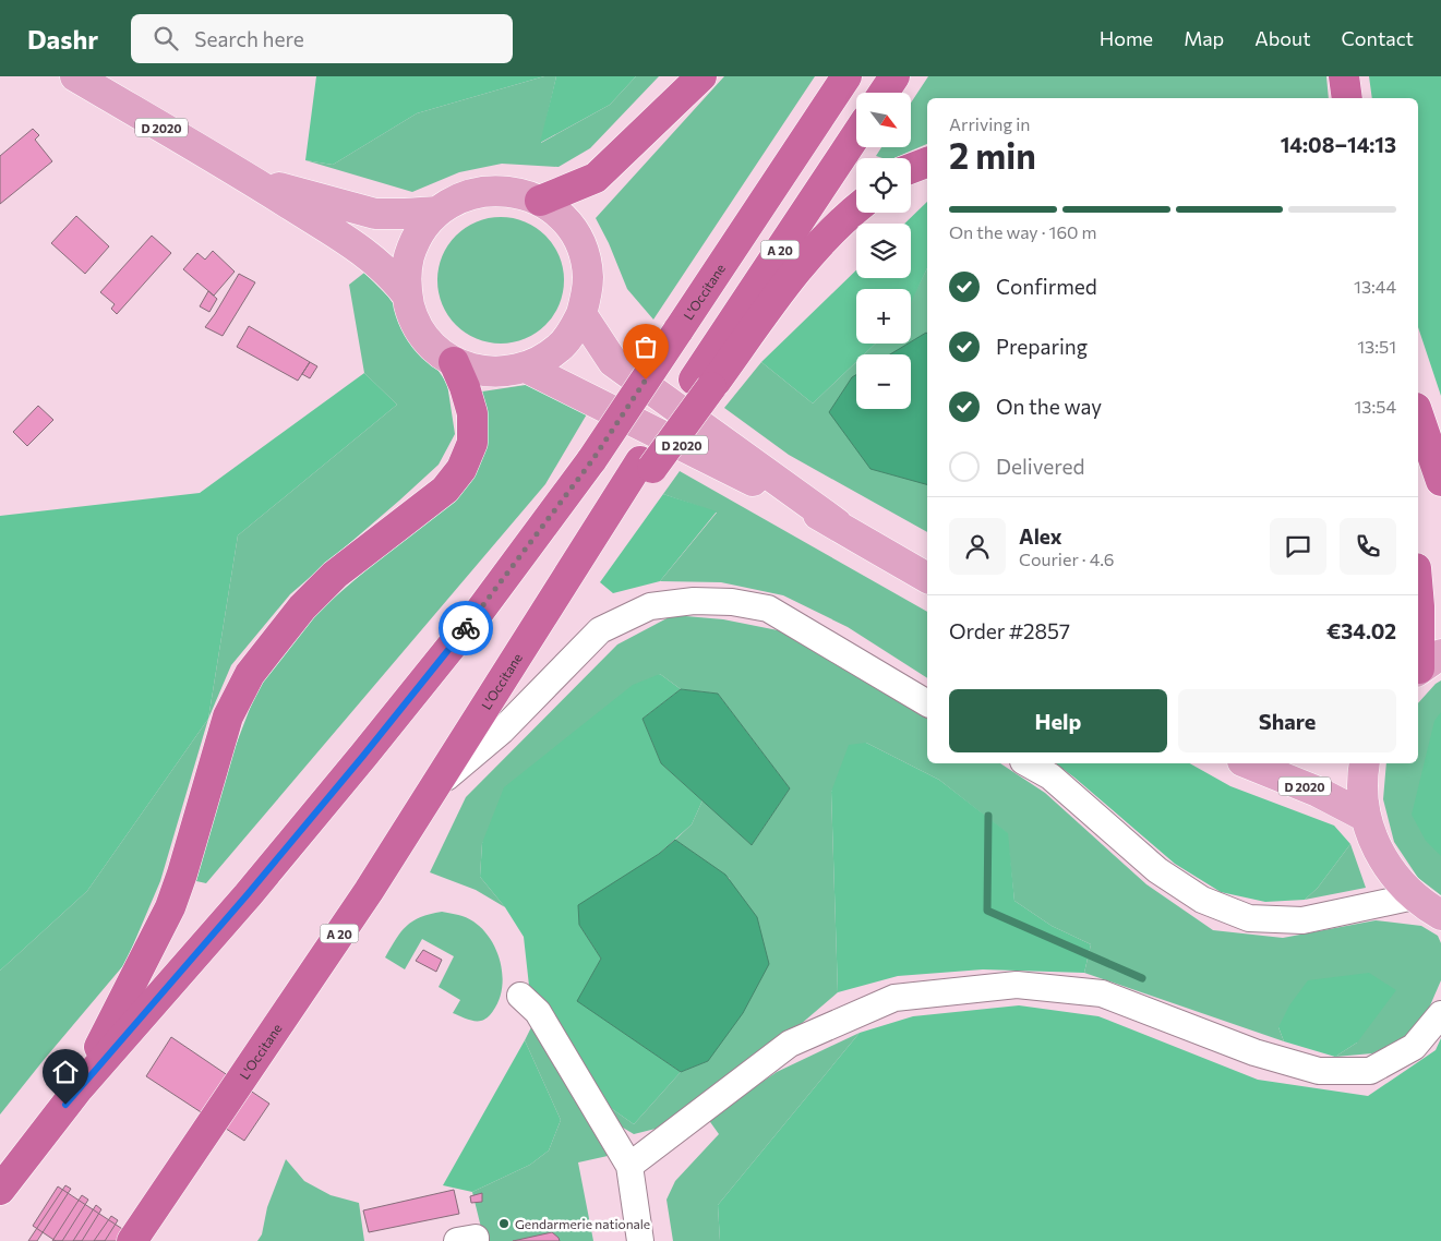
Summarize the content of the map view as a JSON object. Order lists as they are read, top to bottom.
{
  "streets": {
    "highway": ["A 20", "L'Occitane"],
    "main road": ["D 2020"]
  },
  "places": ["Gendarmerie nationale"],
  "north": "bottom right",
  "page": {
    "header": "Dashr",
    "search": "Search here",
    "nav": [
      "Home",
      "Map",
      "About",
      "Contact"
    ],
    "map_buttons": ["+", "−"],
    "heading": ["2 min", "Arriving in", "14:08–14:13"],
    "panel": [
      "Alex",
      "Courier · 4.6",
      "Order #2857",
      "€34.02"
    ],
    "bar": "On the way · 160 m",
    "list": [
      ["Confirmed", "13:44"],
      ["Preparing", "13:51"],
      ["On the way", "13:54"],
      "Delivered"
    ],
    "buttons": ["Help", "Share"]
  }
}
